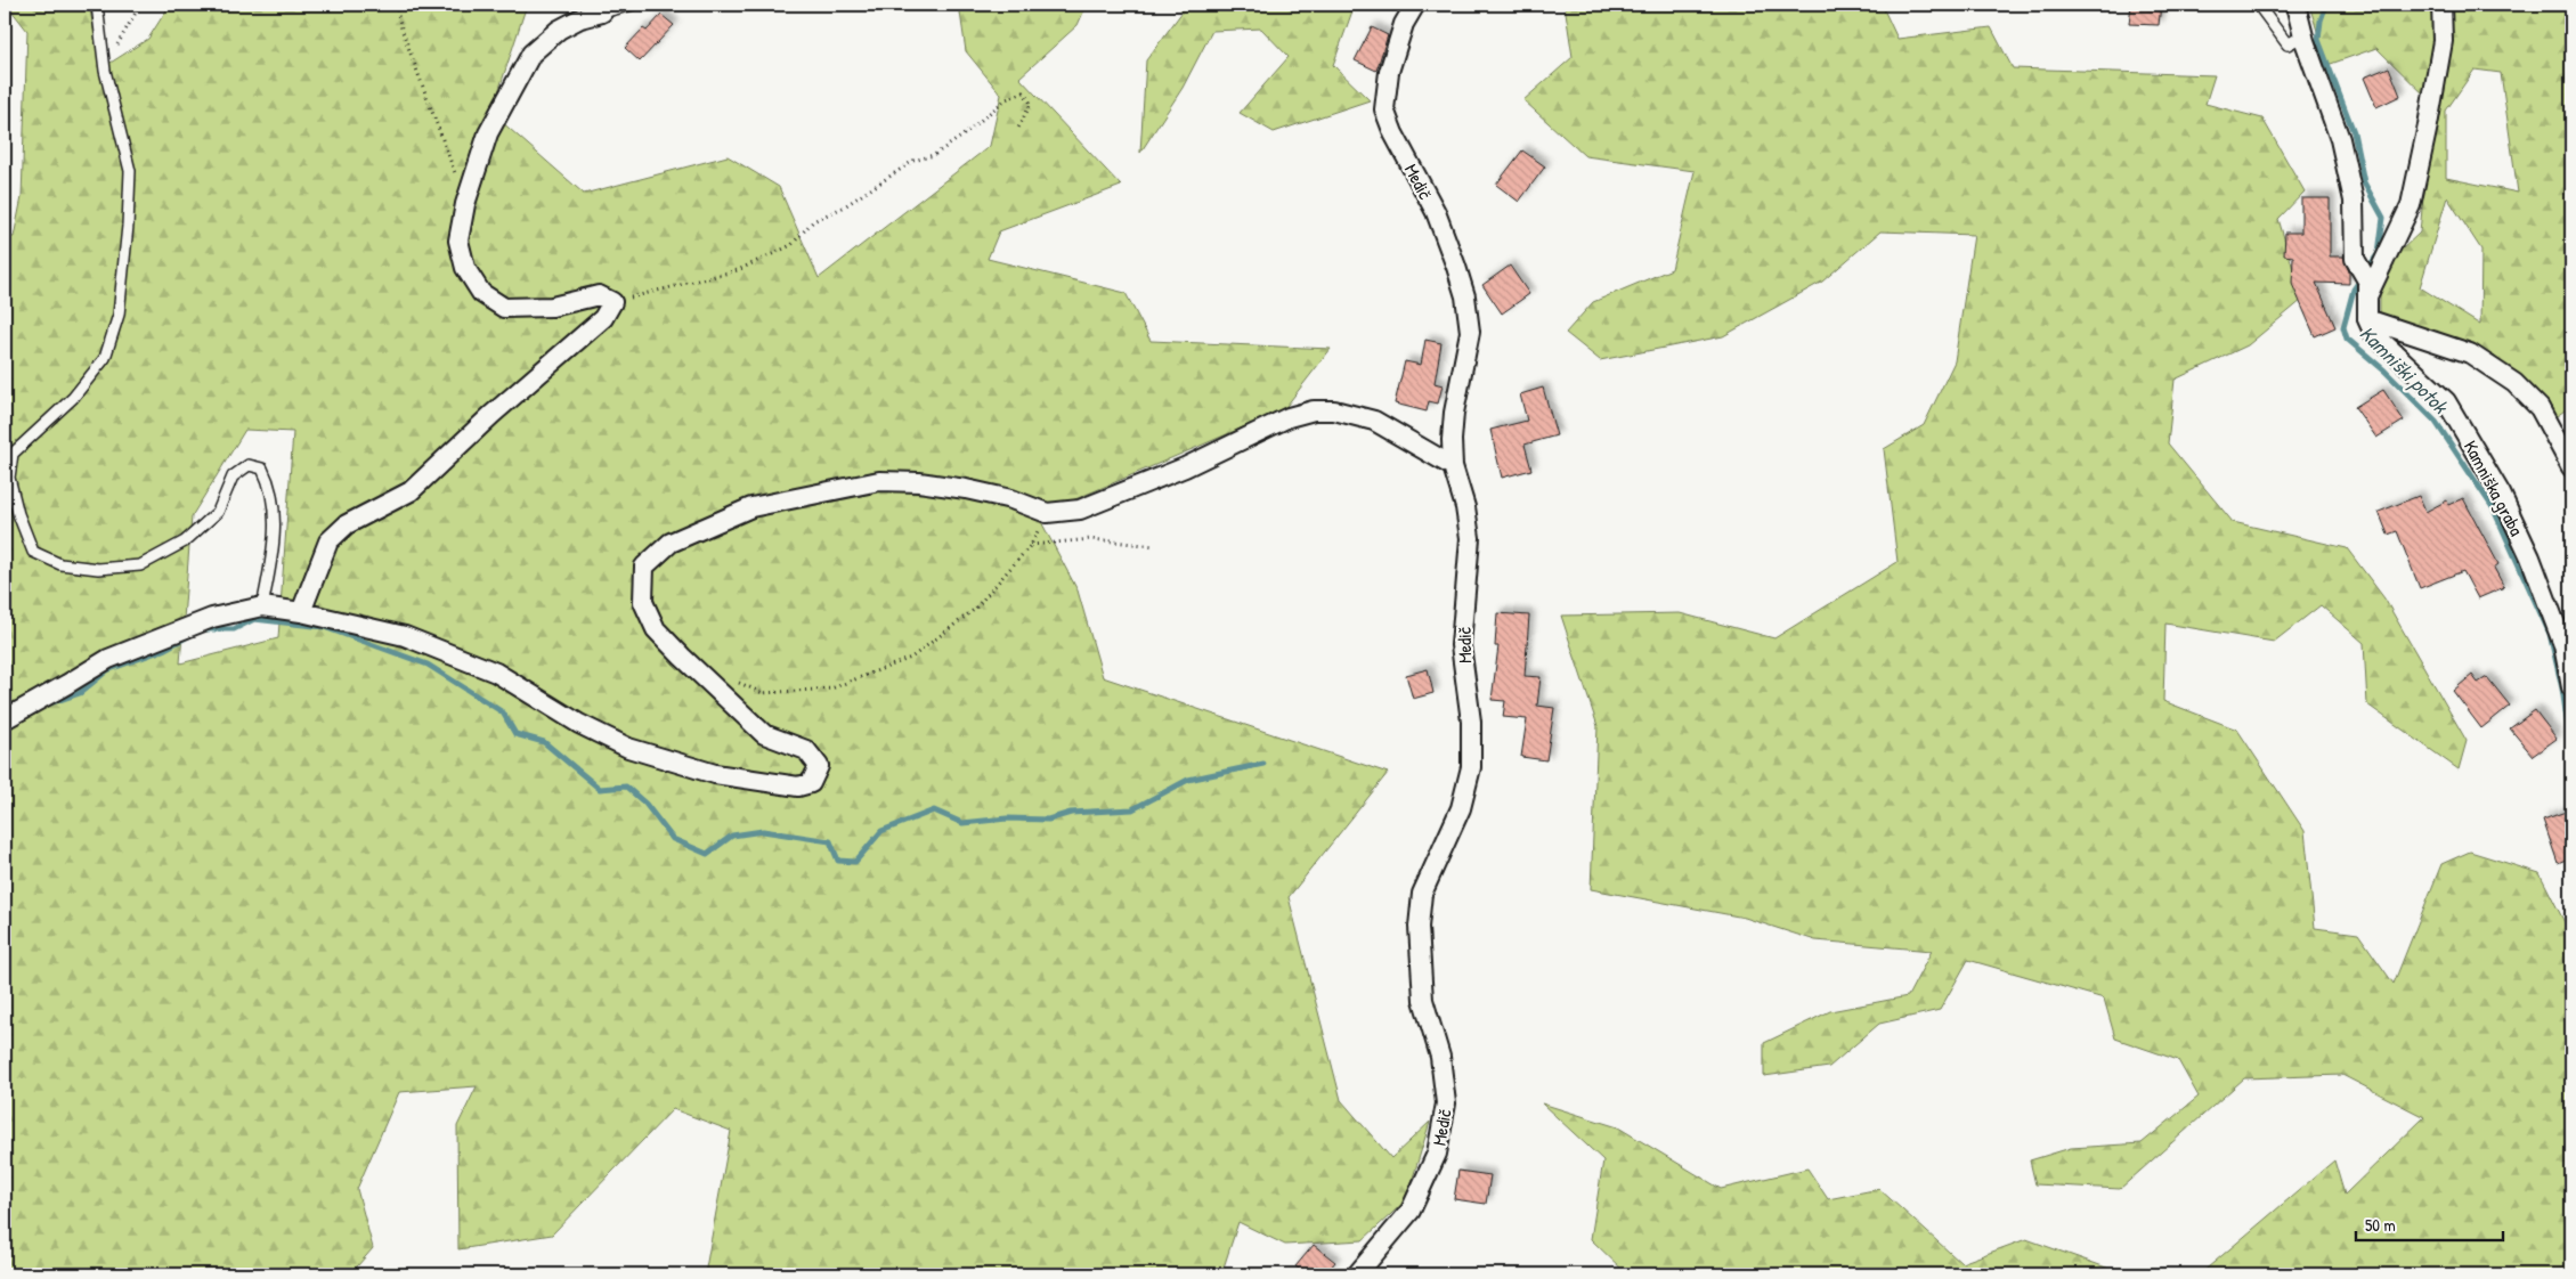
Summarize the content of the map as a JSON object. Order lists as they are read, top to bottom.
{
  "streets": {
    "street": ["Medič", "Kamniška graba"]
  },
  "water": ["Kamniški potok"],
  "scale_bar": "50 m"
}
